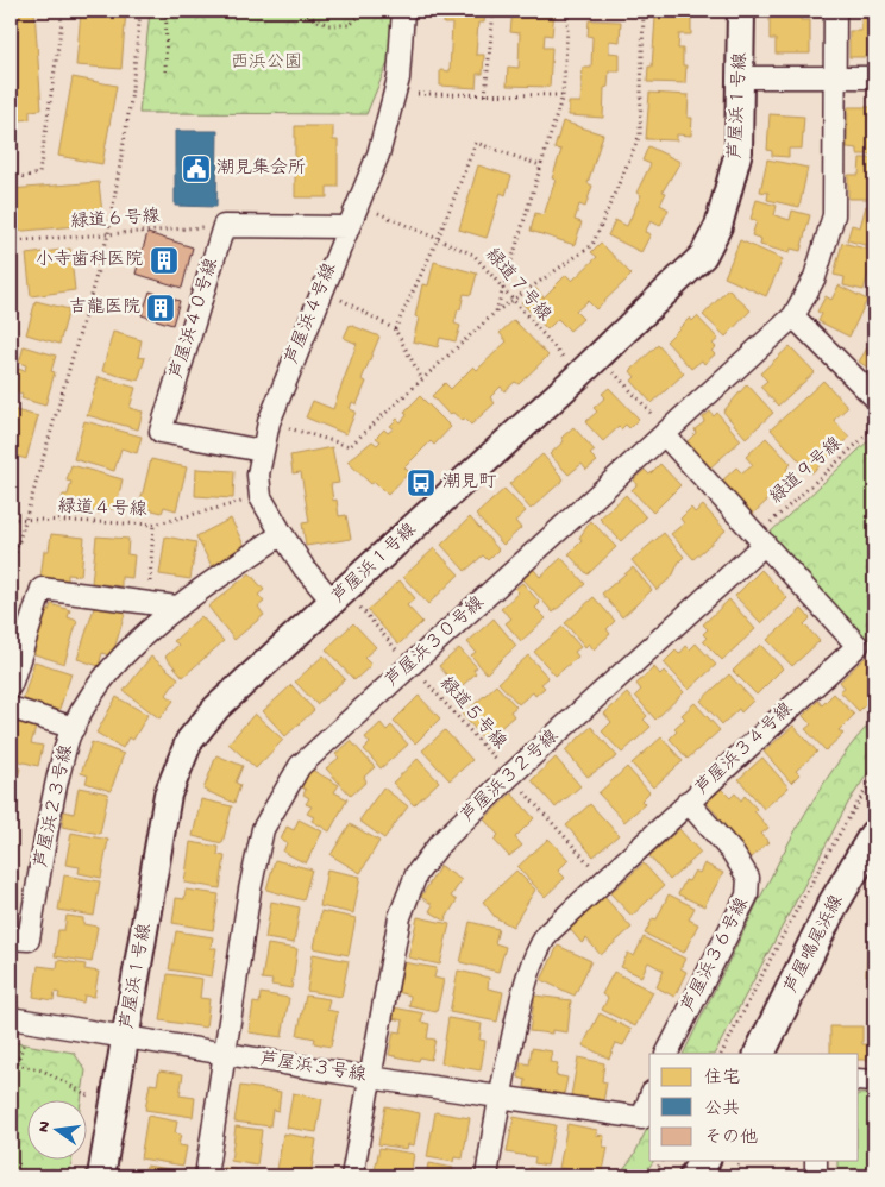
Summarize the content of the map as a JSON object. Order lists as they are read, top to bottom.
{
  "streets": {
    "main road": ["芦屋鳴尾浜線"],
    "street": [
      "芦屋浜１号線",
      "芦屋浜４号線",
      "芦屋浜４０号線",
      "芦屋浜３０号線",
      "芦屋浜３４号線",
      "芦屋浜３２号線",
      "芦屋浜２３号線",
      "芦屋浜３６号線",
      "芦屋浜３号線"
    ],
    "path": [
      "緑道６号線",
      "緑道７号線",
      "緑道９号線",
      "緑道４号線",
      "緑道５号線"
    ]
  },
  "crossings": [
    ["芦屋浜１号線", "緑道７号線"],
    ["芦屋浜１号線", "芦屋浜４号線"],
    ["芦屋浜１号線", "緑道５号線"],
    ["芦屋浜１号線", "芦屋浜３号線"],
    ["緑道６号線", "芦屋浜４０号線"],
    ["緑道７号線", "芦屋浜４号線"],
    ["芦屋浜４号線", "芦屋浜４０号線"],
    ["芦屋浜４号線", "緑道４号線"],
    ["芦屋浜４号線", "緑道５号線"],
    ["芦屋浜４号線", "芦屋浜２３号線"],
    ["緑道９号線", "芦屋浜３４号線"],
    ["緑道９号線", "芦屋浜３２号線"],
    ["芦屋浜３０号線", "緑道５号線"],
    ["芦屋浜３０号線", "芦屋浜３４号線"],
    ["芦屋浜３０号線", "芦屋浜３号線"],
    ["緑道５号線", "芦屋浜３４号線"],
    ["緑道５号線", "芦屋浜３２号線"],
    ["芦屋浜３４号線", "芦屋浜３２号線"],
    ["芦屋浜３４号線", "芦屋浜３６号線"],
    ["芦屋浜３４号線", "芦屋浜３号線"],
    ["芦屋浜３２号線", "芦屋浜３号線"]
  ],
  "parks": ["西浜公園"],
  "places": {
    "public building": ["潮見集会所"],
    "building": ["小寺歯科医院", "吉龍医院"],
    "bus stop": ["潮見町"]
  },
  "legend": ["住宅", "公共", "その他"],
  "north": "left"
}
